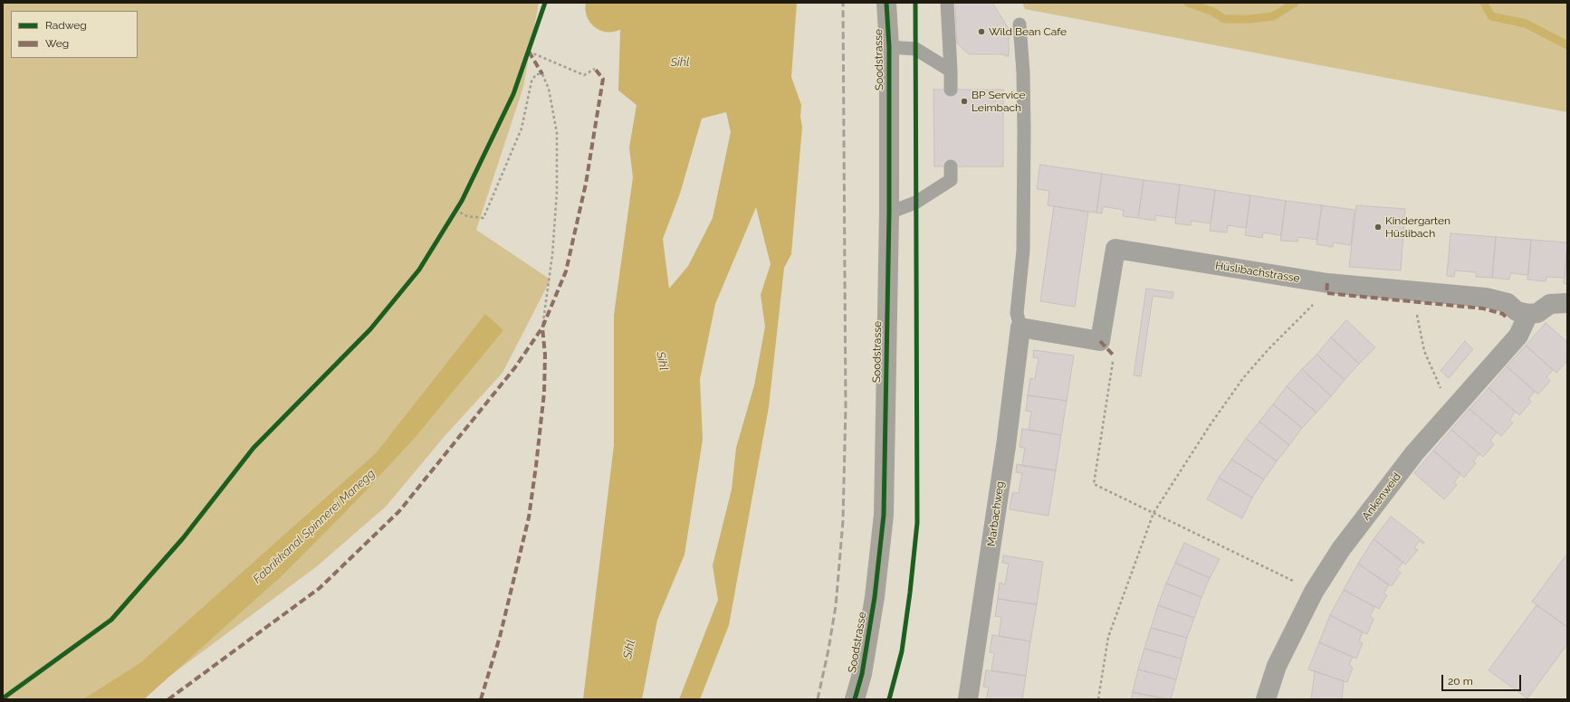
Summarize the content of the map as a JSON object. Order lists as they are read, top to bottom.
{
  "streets": {
    "main road": ["Soodstrasse"],
    "street": ["Hüslibachstrasse", "Ankenweid", "Marbachweg"]
  },
  "crossings": [
    ["Hüslibachstrasse", "Ankenweid"],
    ["Hüslibachstrasse", "Marbachweg"]
  ],
  "water": ["Sihl", "Fabrikkanal Spinnerei Manegg"],
  "places": ["Wild Bean Cafe", "BP Service Leimbach", "Kindergarten Hüslibach"],
  "legend": ["Radweg", "Weg"],
  "scale_bar": "20 m"
}
